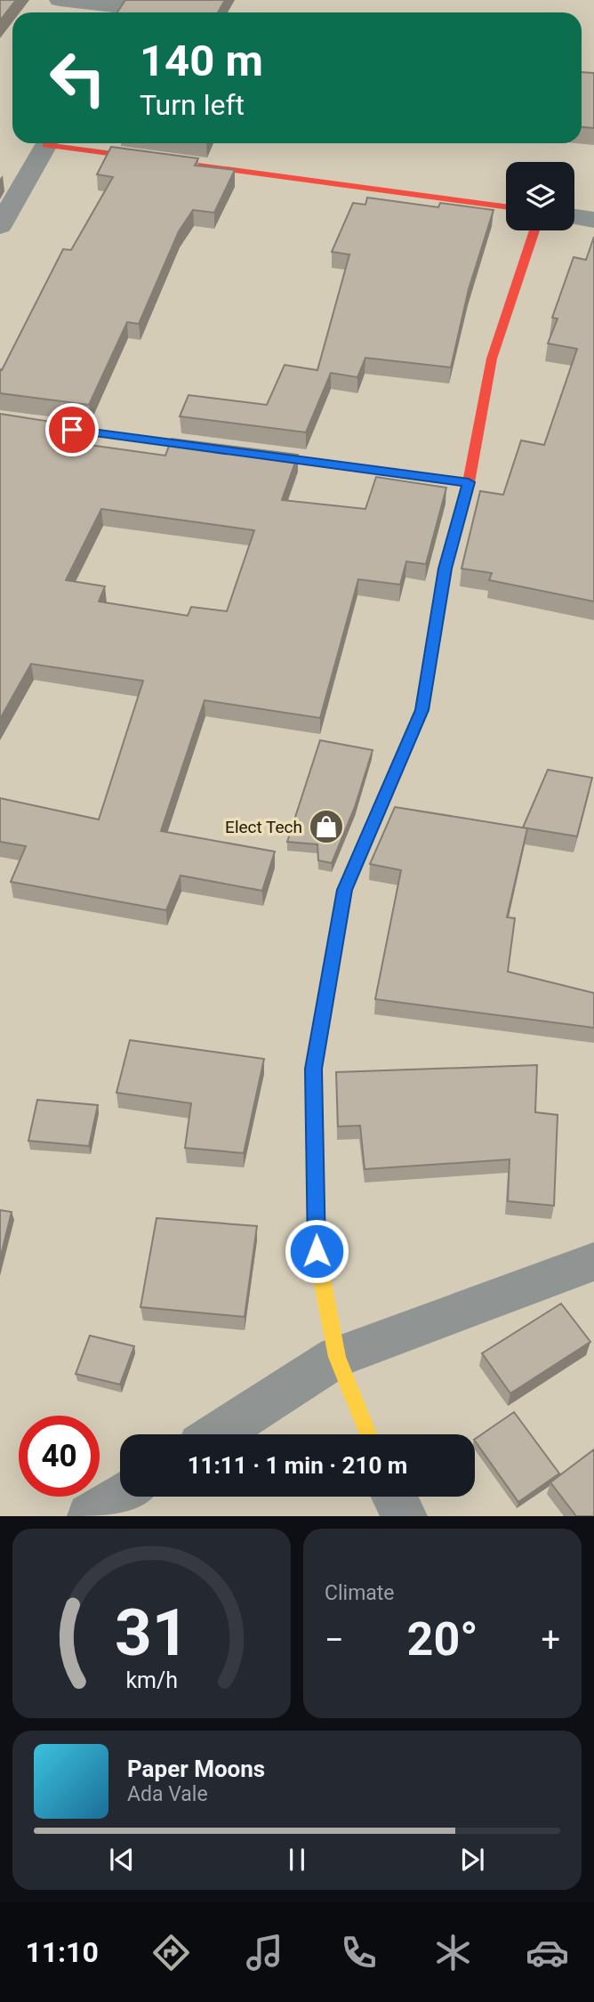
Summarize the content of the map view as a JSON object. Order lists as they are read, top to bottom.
{
  "places": {
    "shop": ["Elect Tech"]
  },
  "page": {
    "turn": ["140 m", "Turn left"],
    "limit": "40",
    "trip": "11:11 · 1 min · 210 m",
    "tile": "Climate",
    "heat": ["−", "20°", "+"],
    "song": ["Paper Moons", "Ada Vale"],
    "tabs": "11:10",
    "gauge": ["31", "km/h"]
  }
}
